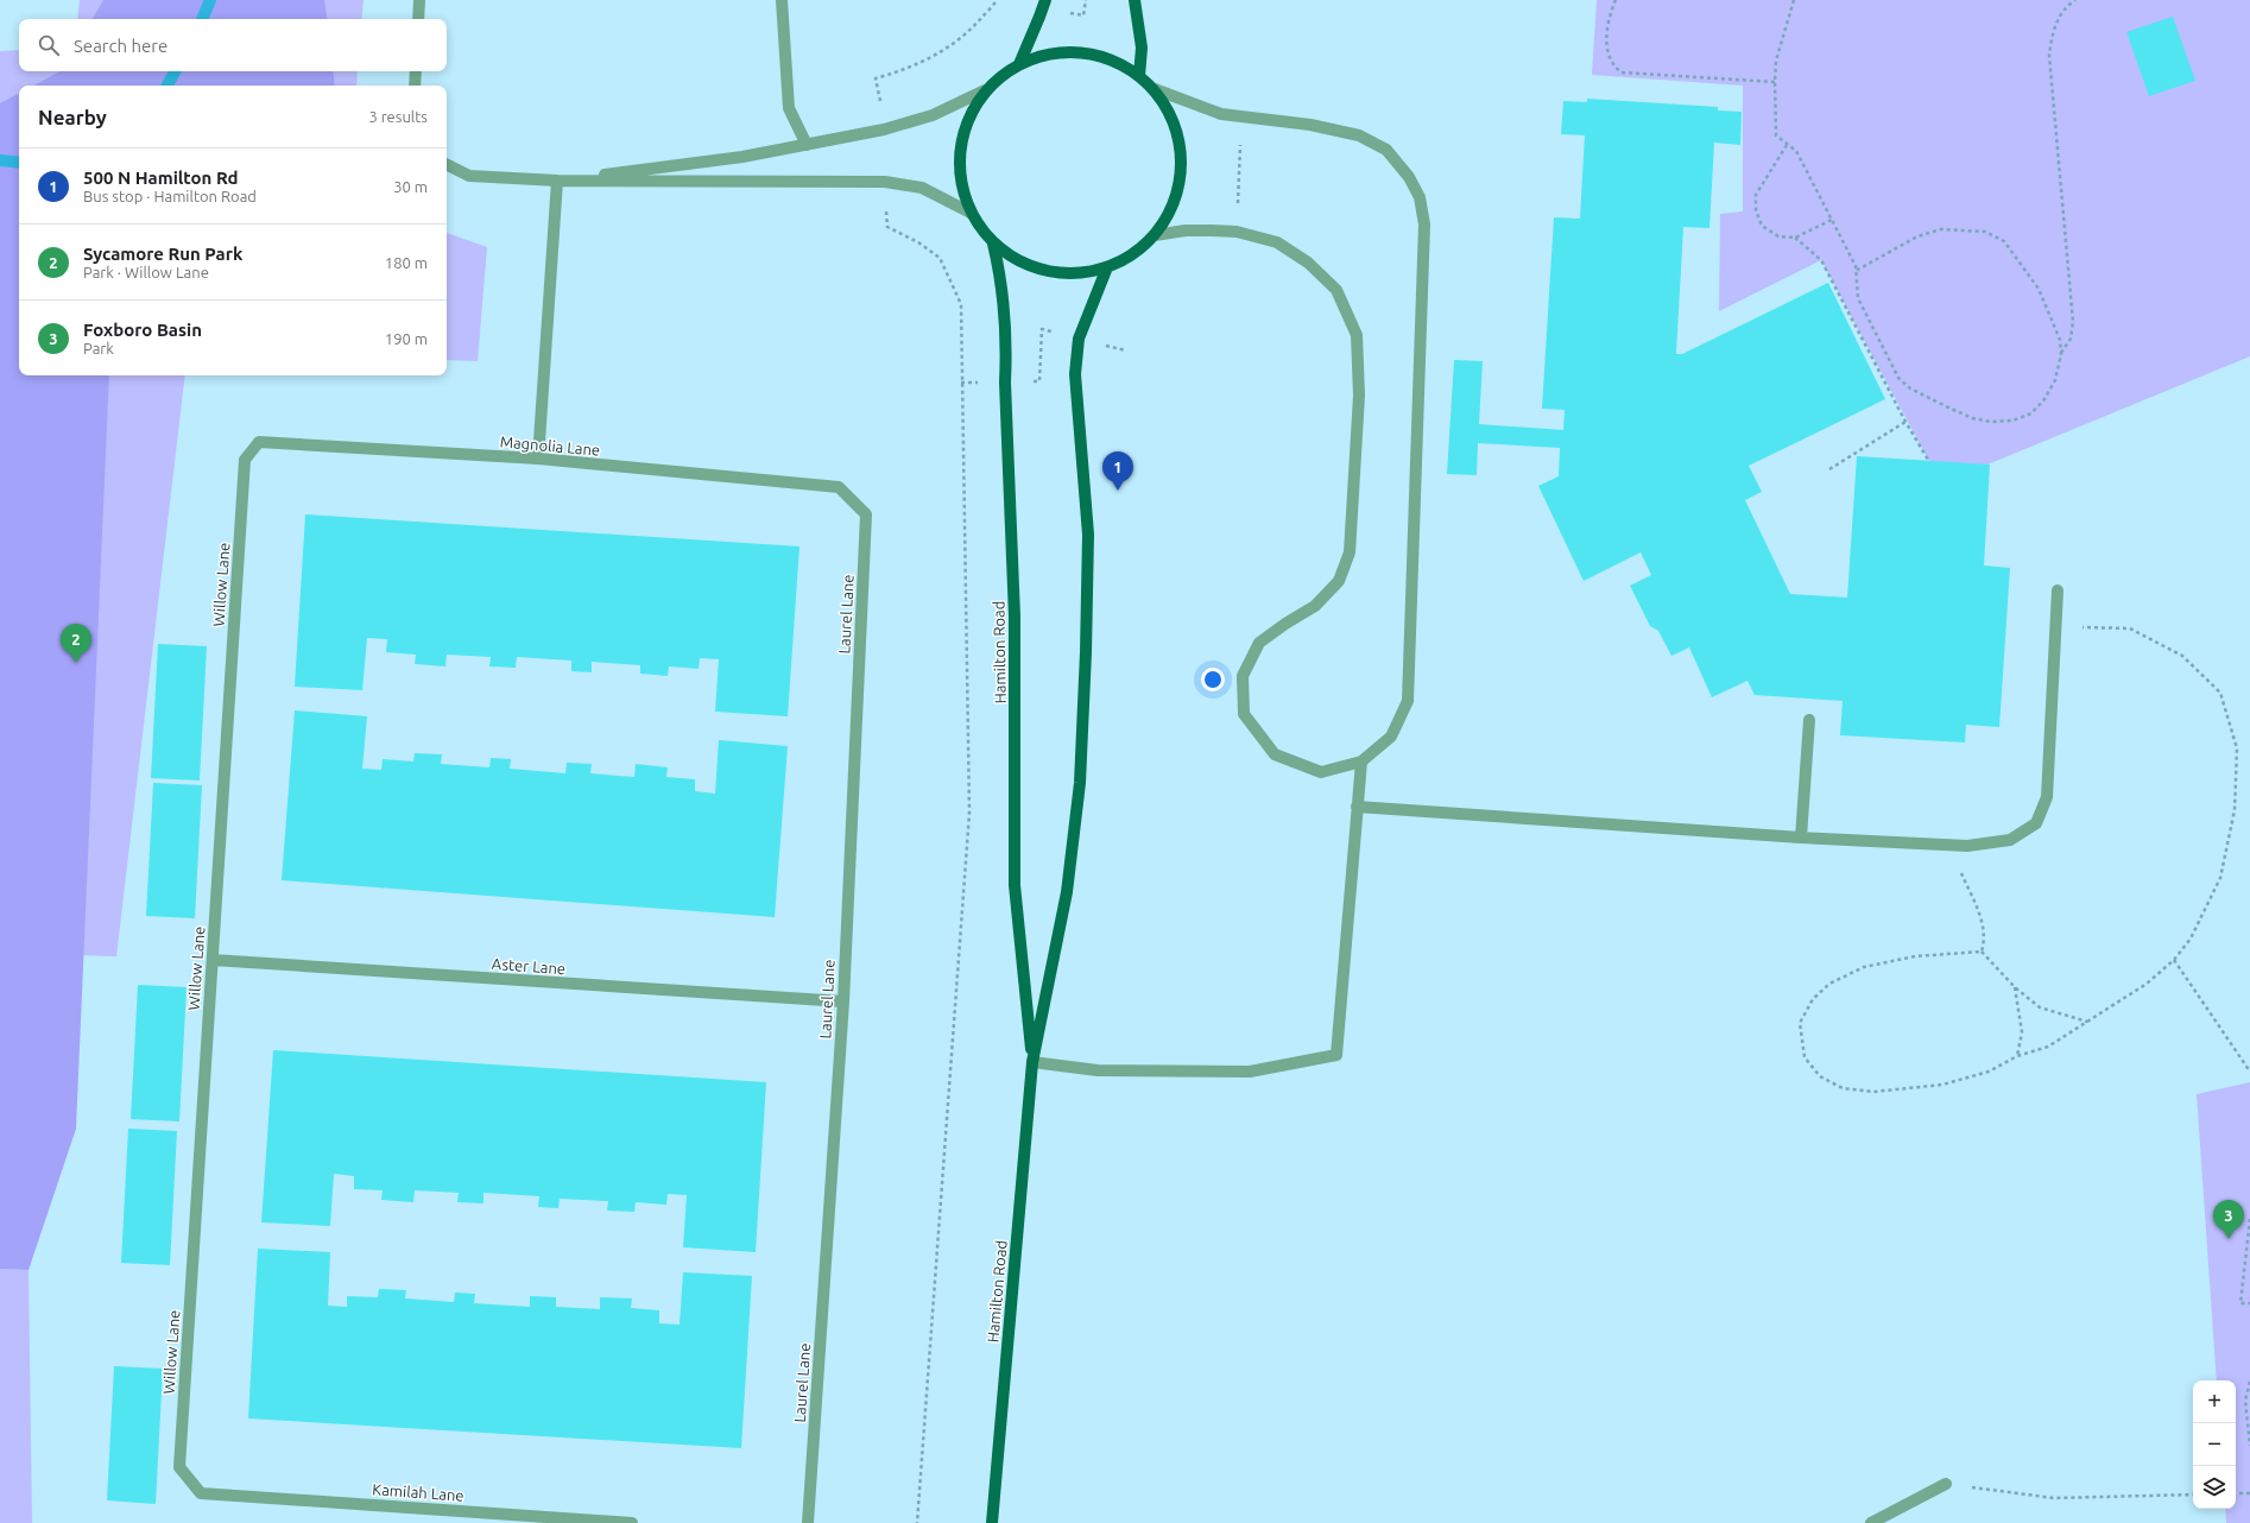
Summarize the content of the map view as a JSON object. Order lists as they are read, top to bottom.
{
  "streets": {
    "main road": ["Hamilton Road"],
    "street": [
      "Magnolia Lane",
      "Willow Lane",
      "Laurel Lane",
      "Aster Lane",
      "Kamilah Lane"
    ]
  },
  "crossings": [
    ["Magnolia Lane", "Willow Lane"],
    ["Magnolia Lane", "Laurel Lane"],
    ["Willow Lane", "Aster Lane"],
    ["Willow Lane", "Kamilah Lane"],
    ["Laurel Lane", "Aster Lane"]
  ],
  "page": {
    "search": "Search here",
    "heading": ["Nearby", "3 results"],
    "list": [
      {
        "mark": "1",
        "name": "500 N Hamilton Rd",
        "note": "Bus stop · Hamilton Road",
        "value": "30 m"
      },
      {
        "mark": "2",
        "name": "Sycamore Run Park",
        "note": "Park · Willow Lane",
        "value": "180 m"
      },
      {
        "mark": "3",
        "name": "Foxboro Basin",
        "note": "Park",
        "value": "190 m"
      }
    ],
    "pins": ["1", "2", "3"],
    "map_buttons": ["+", "−"]
  }
}
